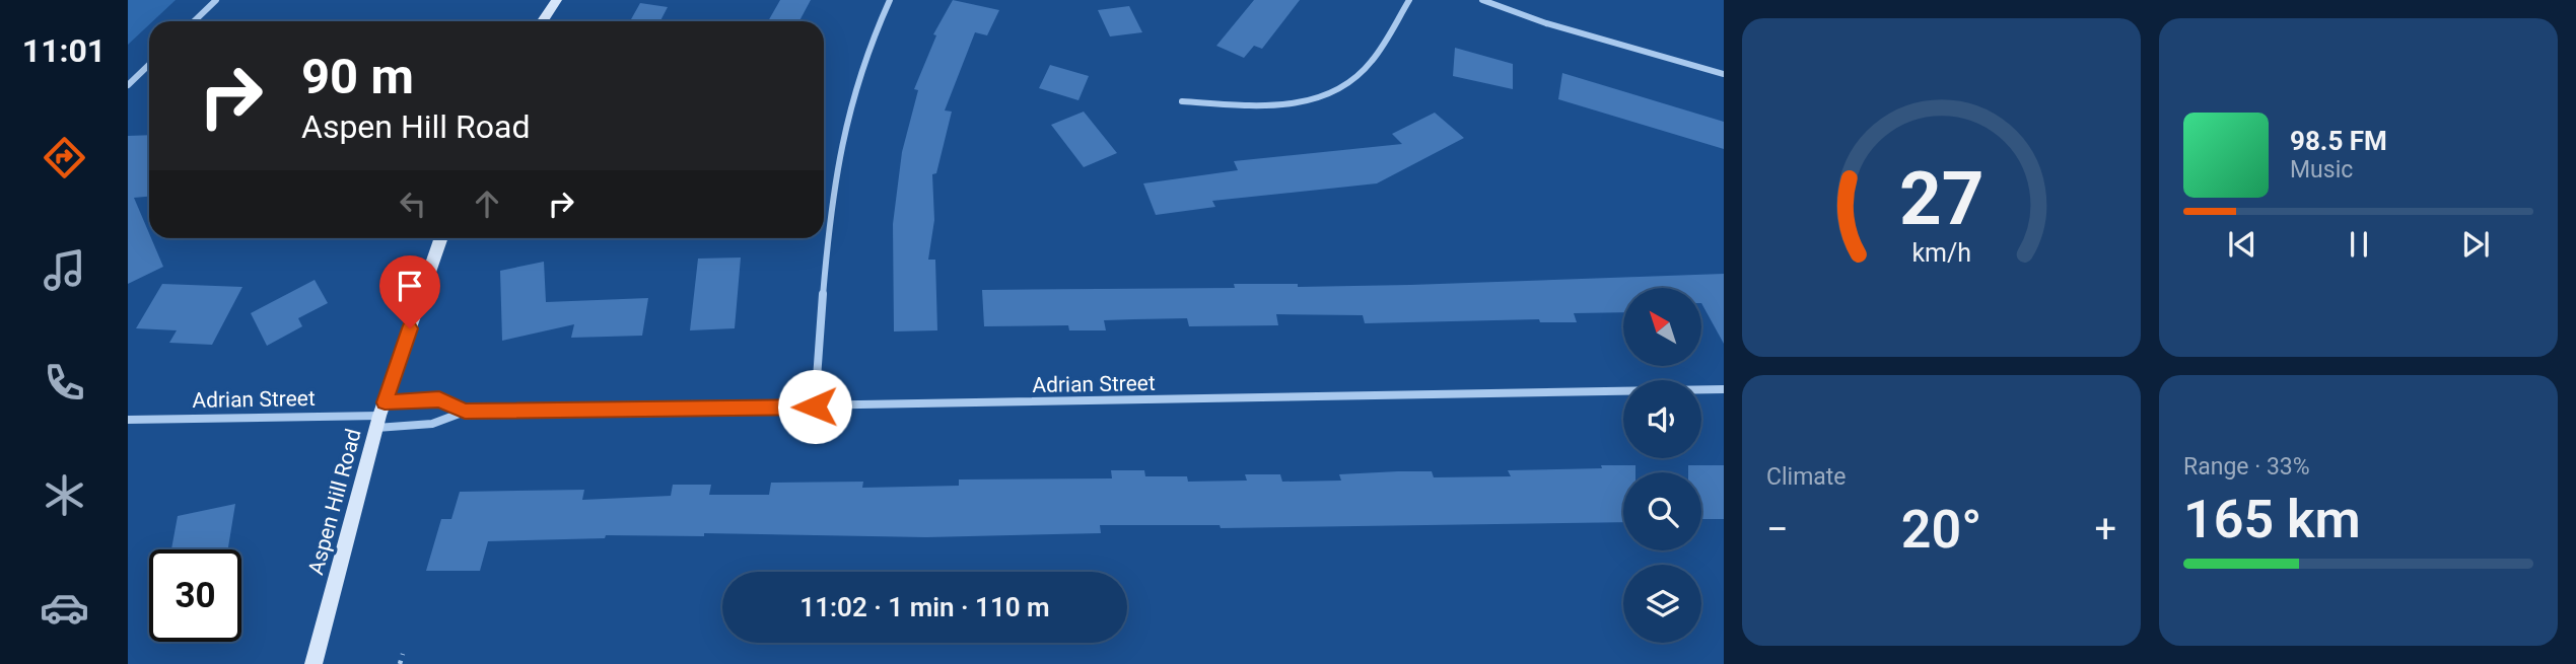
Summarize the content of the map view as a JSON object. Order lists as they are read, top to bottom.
{
  "streets": {
    "street": ["Adrian Street", "Aspen Hill Road"]
  },
  "crossings": [
    ["Adrian Street", "Aspen Hill Road"]
  ],
  "north": "top left",
  "page": {
    "tabs": "11:01",
    "turn": ["90 m", "Aspen Hill Road"],
    "song": ["98.5 FM", "Music"],
    "tile": [
      "Climate",
      ["Range · 33%", "165 km"]
    ],
    "heat": ["−", "20°", "+"],
    "limit": "30",
    "trip": "11:02 · 1 min · 110 m",
    "gauge": ["27", "km/h"]
  }
}
